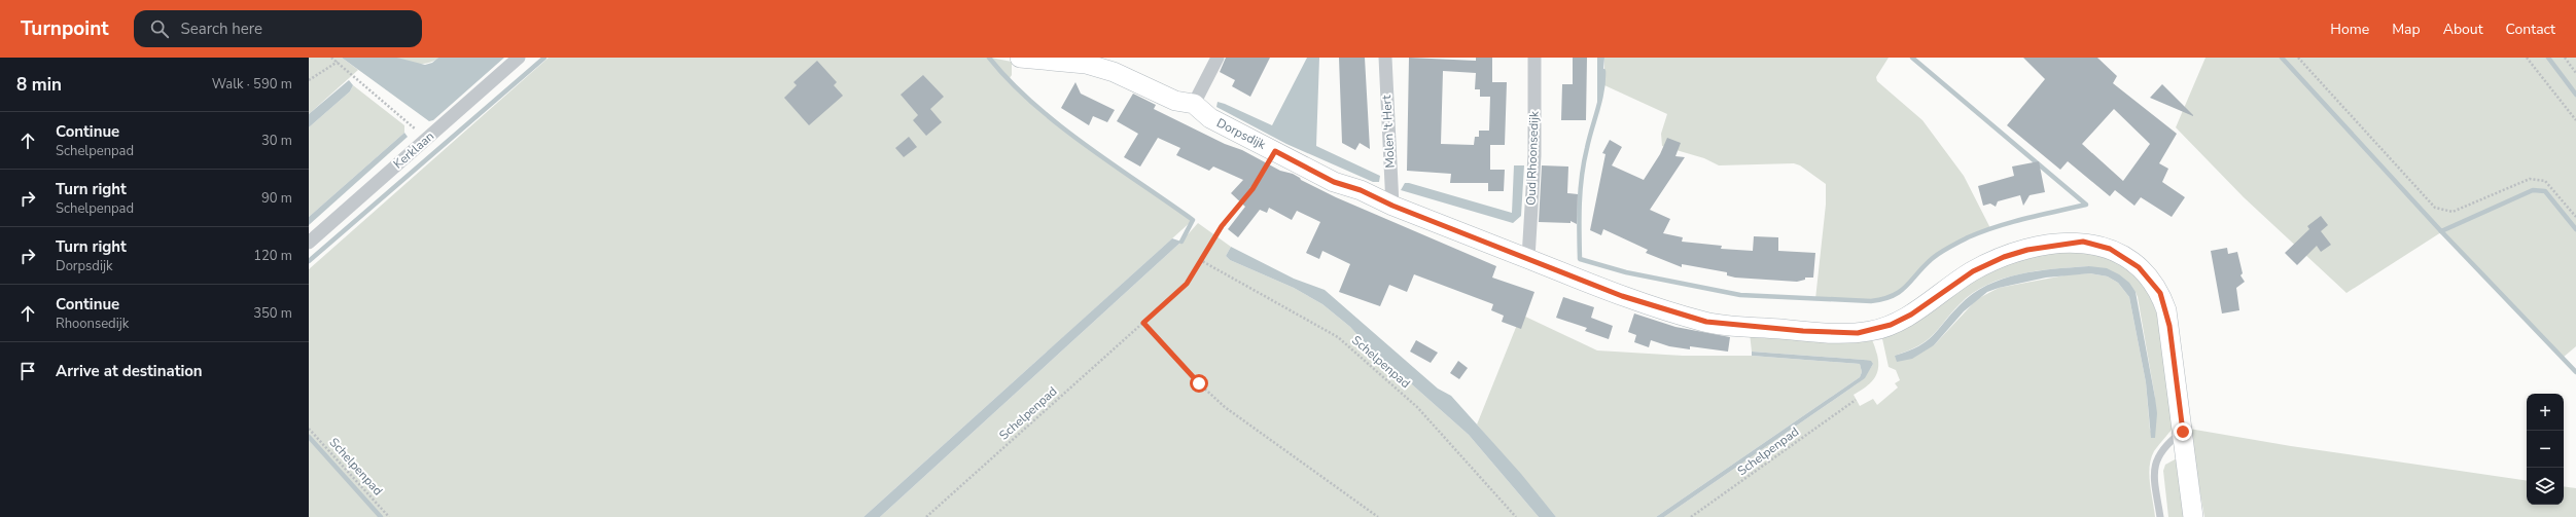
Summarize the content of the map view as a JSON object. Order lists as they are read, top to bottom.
{
  "streets": {
    "street": [
      "Molen 't Hert",
      "Dorpsdijk",
      "Kerklaan",
      "Oud Rhoonsedijk"
    ],
    "path": ["Schelpenpad"]
  },
  "crossings": [
    ["Molen 't Hert", "Dorpsdijk"],
    ["Dorpsdijk", "Oud Rhoonsedijk"],
    ["Dorpsdijk", "Schelpenpad"]
  ],
  "page": {
    "header": "Turnpoint",
    "search": "Search here",
    "nav": [
      "Home",
      "Map",
      "About",
      "Contact"
    ],
    "heading": ["8 min", "Walk · 590 m"],
    "list": [
      ["Continue", "Schelpenpad", "30 m"],
      ["Turn right", "Schelpenpad", "90 m"],
      ["Turn right", "Dorpsdijk", "120 m"],
      ["Continue", "Rhoonsedijk", "350 m"],
      "Arrive at destination"
    ],
    "map_buttons": ["+", "−"]
  }
}
